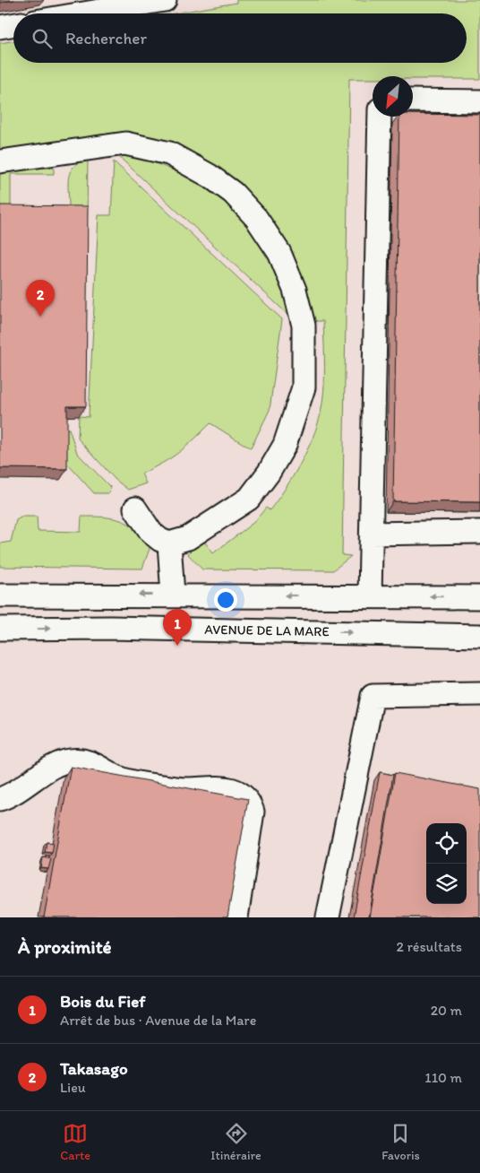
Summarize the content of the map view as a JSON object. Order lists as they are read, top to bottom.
{
  "streets": {
    "street": ["AVENUE DE LA MARE"]
  },
  "north": "bottom left",
  "page": {
    "search": "Rechercher",
    "pins": ["2", "1"],
    "heading": ["À proximité", "2 résultats"],
    "list": [
      {
        "mark": "1",
        "name": "Bois du Fief",
        "note": "Arrêt de bus · Avenue de la Mare",
        "value": "20 m"
      },
      {
        "mark": "2",
        "name": "Takasago",
        "note": "Lieu",
        "value": "110 m"
      }
    ],
    "nav": ["Carte", "Itinéraire", "Favoris"]
  }
}
